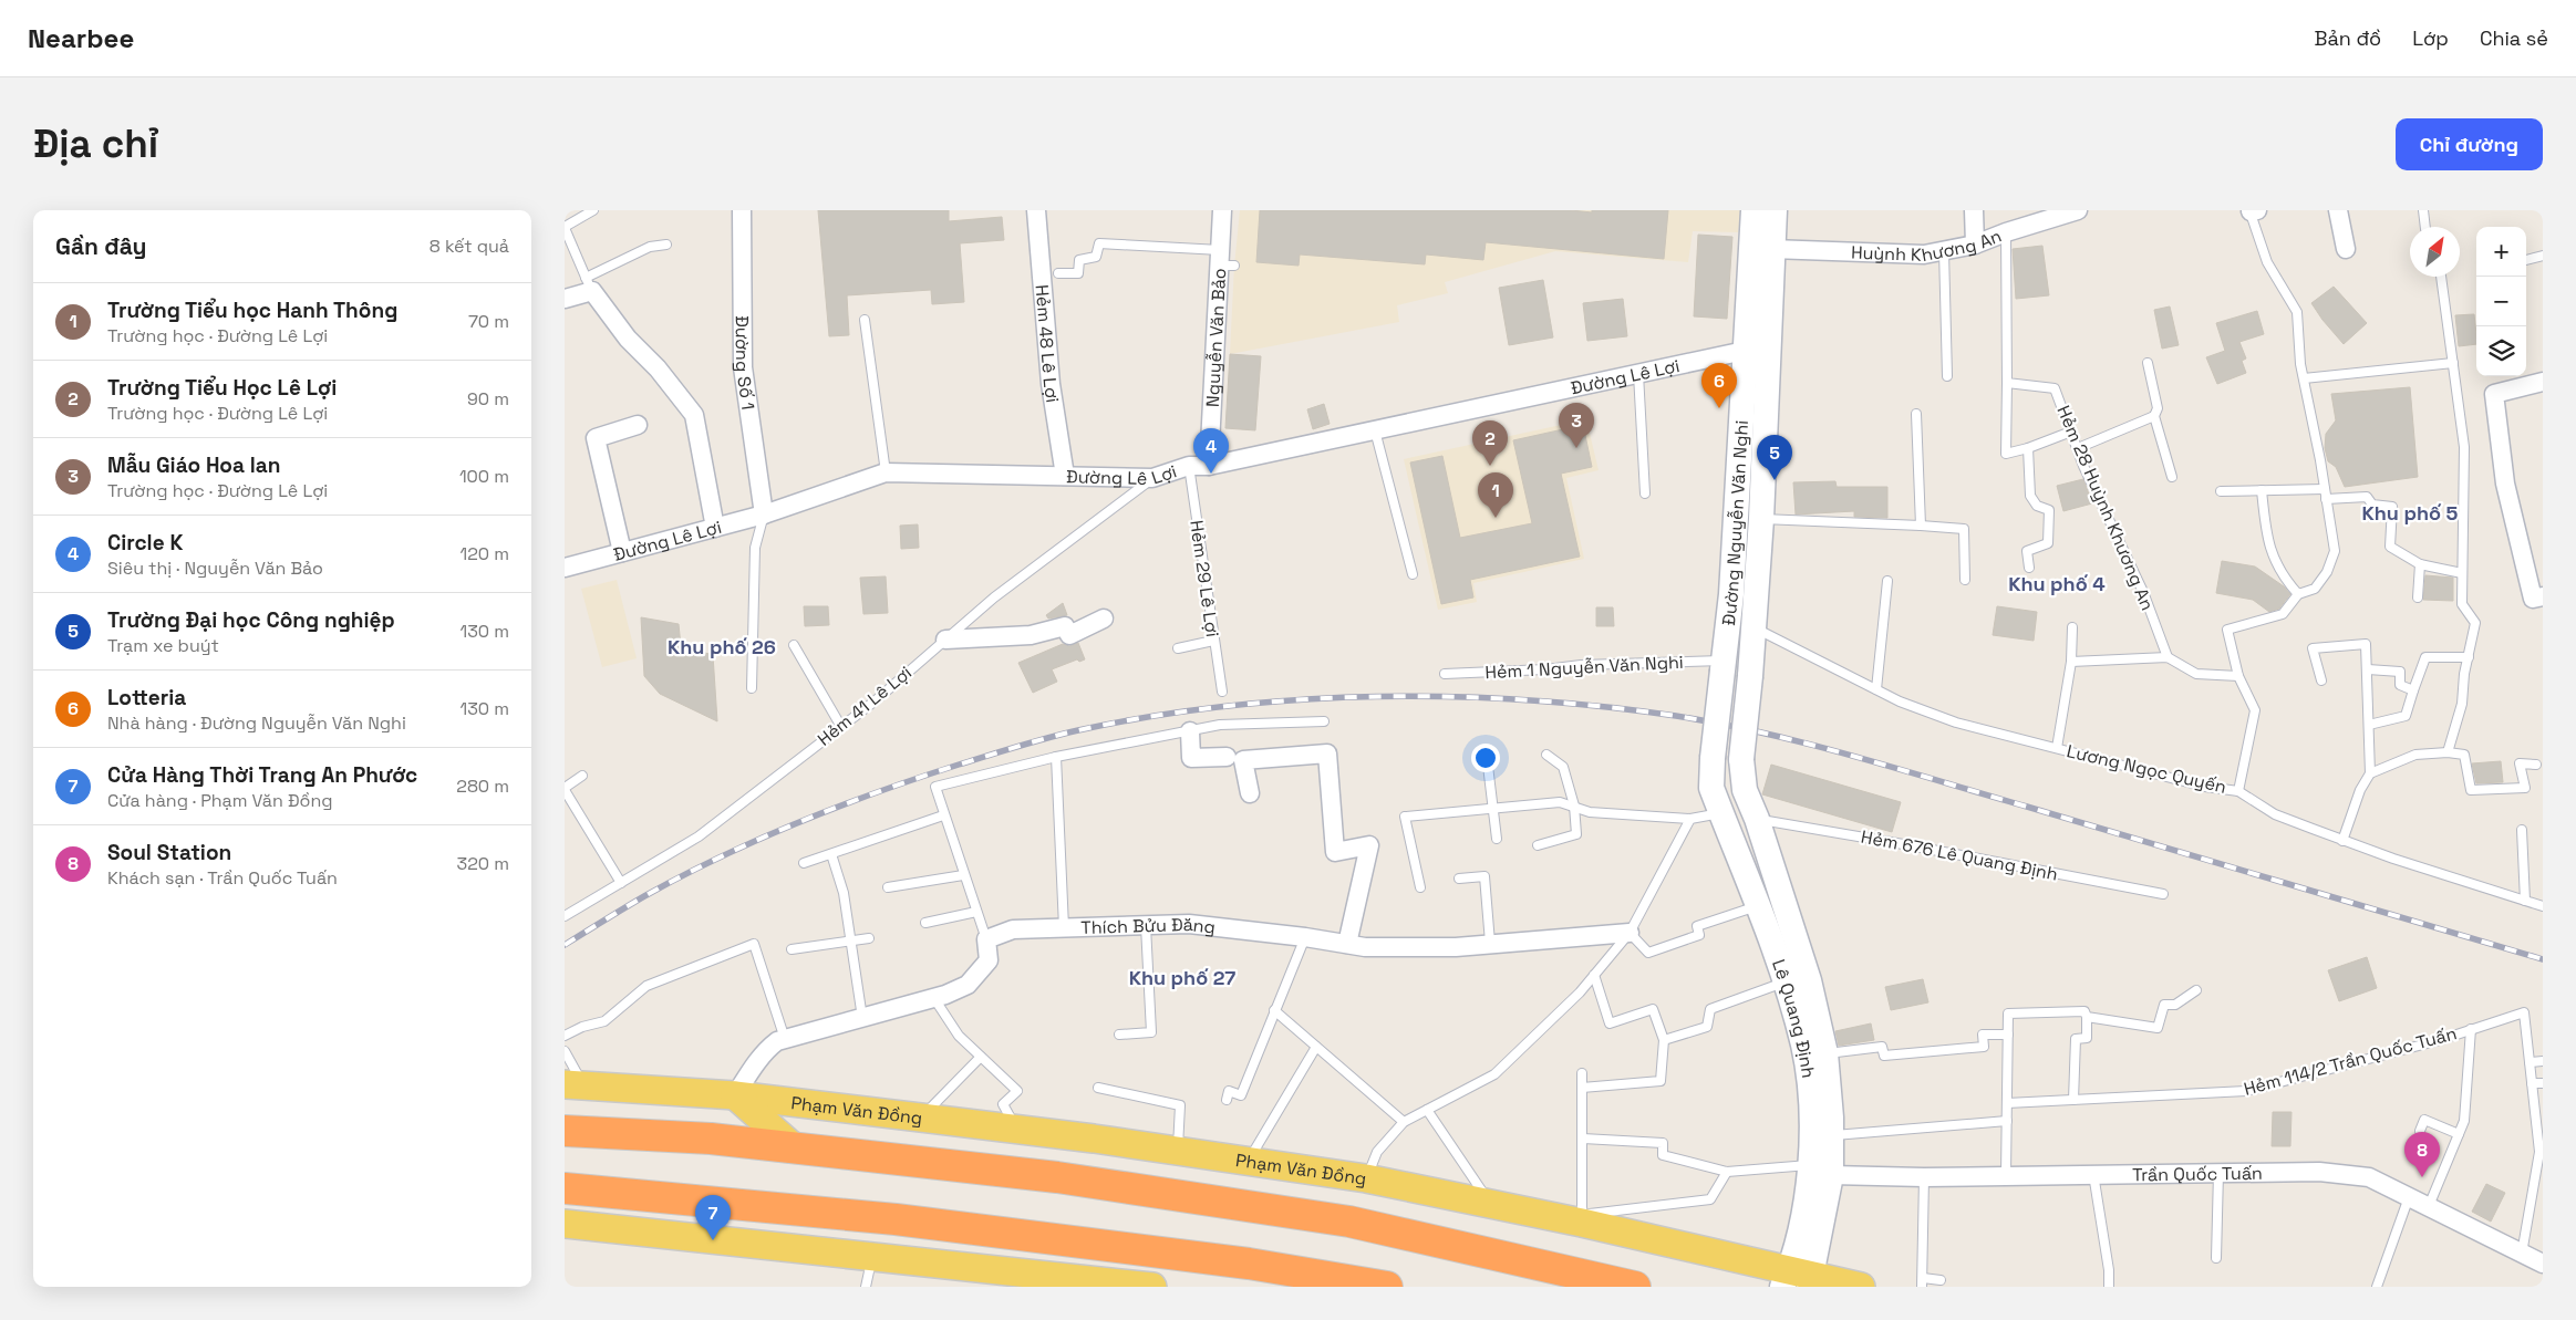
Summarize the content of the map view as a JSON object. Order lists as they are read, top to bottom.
{
  "streets": {
    "main road": ["Đường Nguyễn Văn Nghi", "Lê Quang Định", "Phạm Văn Đồng"],
    "street": [
      "Huỳnh Khương An",
      "Nguyễn Văn Bảo",
      "Hẻm 48 Lê Lợi",
      "Đường Số 1",
      "Đường Lê Lợi",
      "Thích Bửu Đăng",
      "Trần Quốc Tuấn"
    ],
    "lane": [
      "Hẻm 28 Huỳnh Khương An",
      "Hẻm 29 Lê Lợi",
      "Hẻm 1 Nguyễn Văn Nghi",
      "Hẻm 41 Lê Lợi",
      "Lương Ngọc Quyến",
      "Hẻm 676 Lê Quang Định",
      "Hẻm 114/2 Trần Quốc Tuấn"
    ]
  },
  "crossings": [
    ["Huỳnh Khương An", "Đường Nguyễn Văn Nghi"],
    ["Nguyễn Văn Bảo", "Đường Lê Lợi"],
    ["Hẻm 48 Lê Lợi", "Đường Lê Lợi"],
    ["Đường Số 1", "Đường Lê Lợi"],
    ["Đường Lê Lợi", "Đường Nguyễn Văn Nghi"],
    ["Đường Lê Lợi", "Hẻm 29 Lê Lợi"],
    ["Đường Lê Lợi", "Hẻm 41 Lê Lợi"],
    ["Đường Nguyễn Văn Nghi", "Hẻm 1 Nguyễn Văn Nghi"],
    ["Đường Nguyễn Văn Nghi", "Lương Ngọc Quyến"],
    ["Đường Nguyễn Văn Nghi", "Lê Quang Định"],
    ["Hẻm 676 Lê Quang Định", "Lê Quang Định"],
    ["Lê Quang Định", "Phạm Văn Đồng"],
    ["Lê Quang Định", "Trần Quốc Tuấn"]
  ],
  "districts": [
    "Khu phố 5",
    "Khu phố 4",
    "Khu phố 26",
    "Khu phố 27"
  ],
  "north": "top right",
  "page": {
    "header": "Nearbee",
    "nav": ["Bản đồ", "Lớp", "Chia sẻ"],
    "buttons": "Chỉ đường",
    "title": "Địa chỉ",
    "heading": ["Gần đây", "8 kết quả"],
    "map_buttons": ["+", "−"],
    "list": [
      {
        "mark": "1",
        "name": "Trường Tiểu học Hanh Thông",
        "note": "Trường học · Đường Lê Lợi",
        "value": "70 m"
      },
      {
        "mark": "2",
        "name": "Trường Tiểu Học Lê Lợi",
        "note": "Trường học · Đường Lê Lợi",
        "value": "90 m"
      },
      {
        "mark": "3",
        "name": "Mẫu Giáo Hoa lan",
        "note": "Trường học · Đường Lê Lợi",
        "value": "100 m"
      },
      {
        "mark": "4",
        "name": "Circle K",
        "note": "Siêu thị · Nguyễn Văn Bảo",
        "value": "120 m"
      },
      {
        "mark": "5",
        "name": "Trường Đại học Công nghiệp",
        "note": "Trạm xe buýt",
        "value": "130 m"
      },
      {
        "mark": "6",
        "name": "Lotteria",
        "note": "Nhà hàng · Đường Nguyễn Văn Nghi",
        "value": "130 m"
      },
      {
        "mark": "7",
        "name": "Cửa Hàng Thời Trang An Phước",
        "note": "Cửa hàng · Phạm Văn Đồng",
        "value": "280 m"
      },
      {
        "mark": "8",
        "name": "Soul Station",
        "note": "Khách sạn · Trần Quốc Tuấn",
        "value": "320 m"
      }
    ],
    "pins": [
      "6",
      "3",
      "2",
      "4",
      "5",
      "1",
      "8",
      "7"
    ]
  }
}
